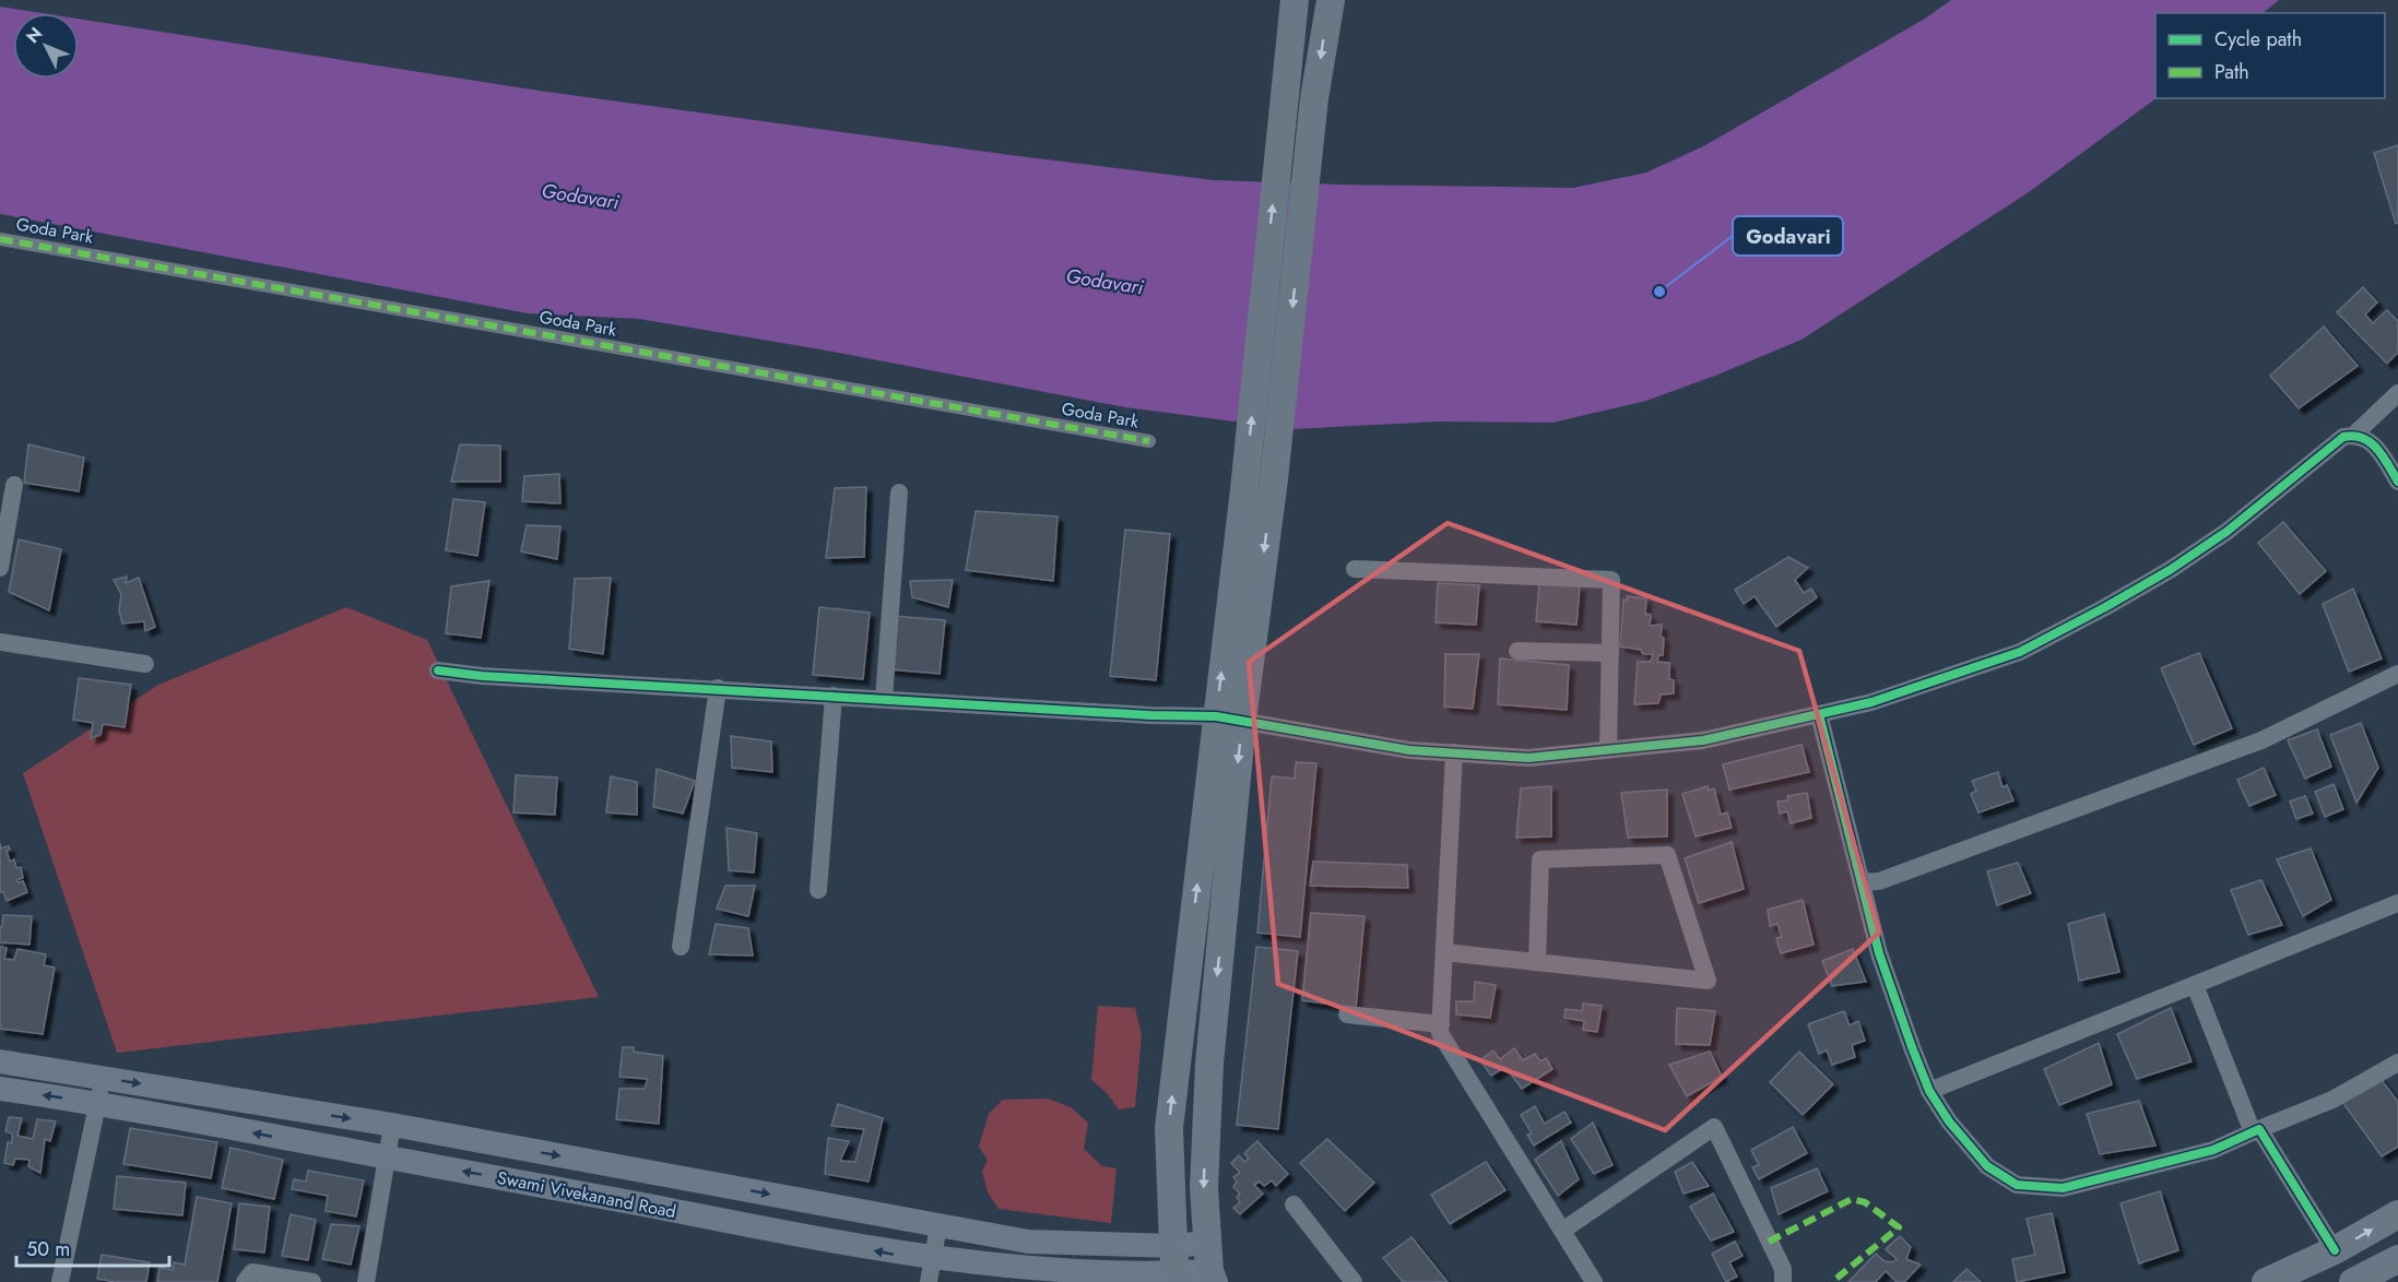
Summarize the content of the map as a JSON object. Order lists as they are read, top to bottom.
{
  "streets": {
    "main road": ["Swami Vivekanand Road"],
    "street": ["Goda Park"]
  },
  "water": ["Godavari"],
  "places": ["Godavari"],
  "legend": ["Cycle path", "Path"],
  "scale_bar": "50 m",
  "north": "top left"
}
